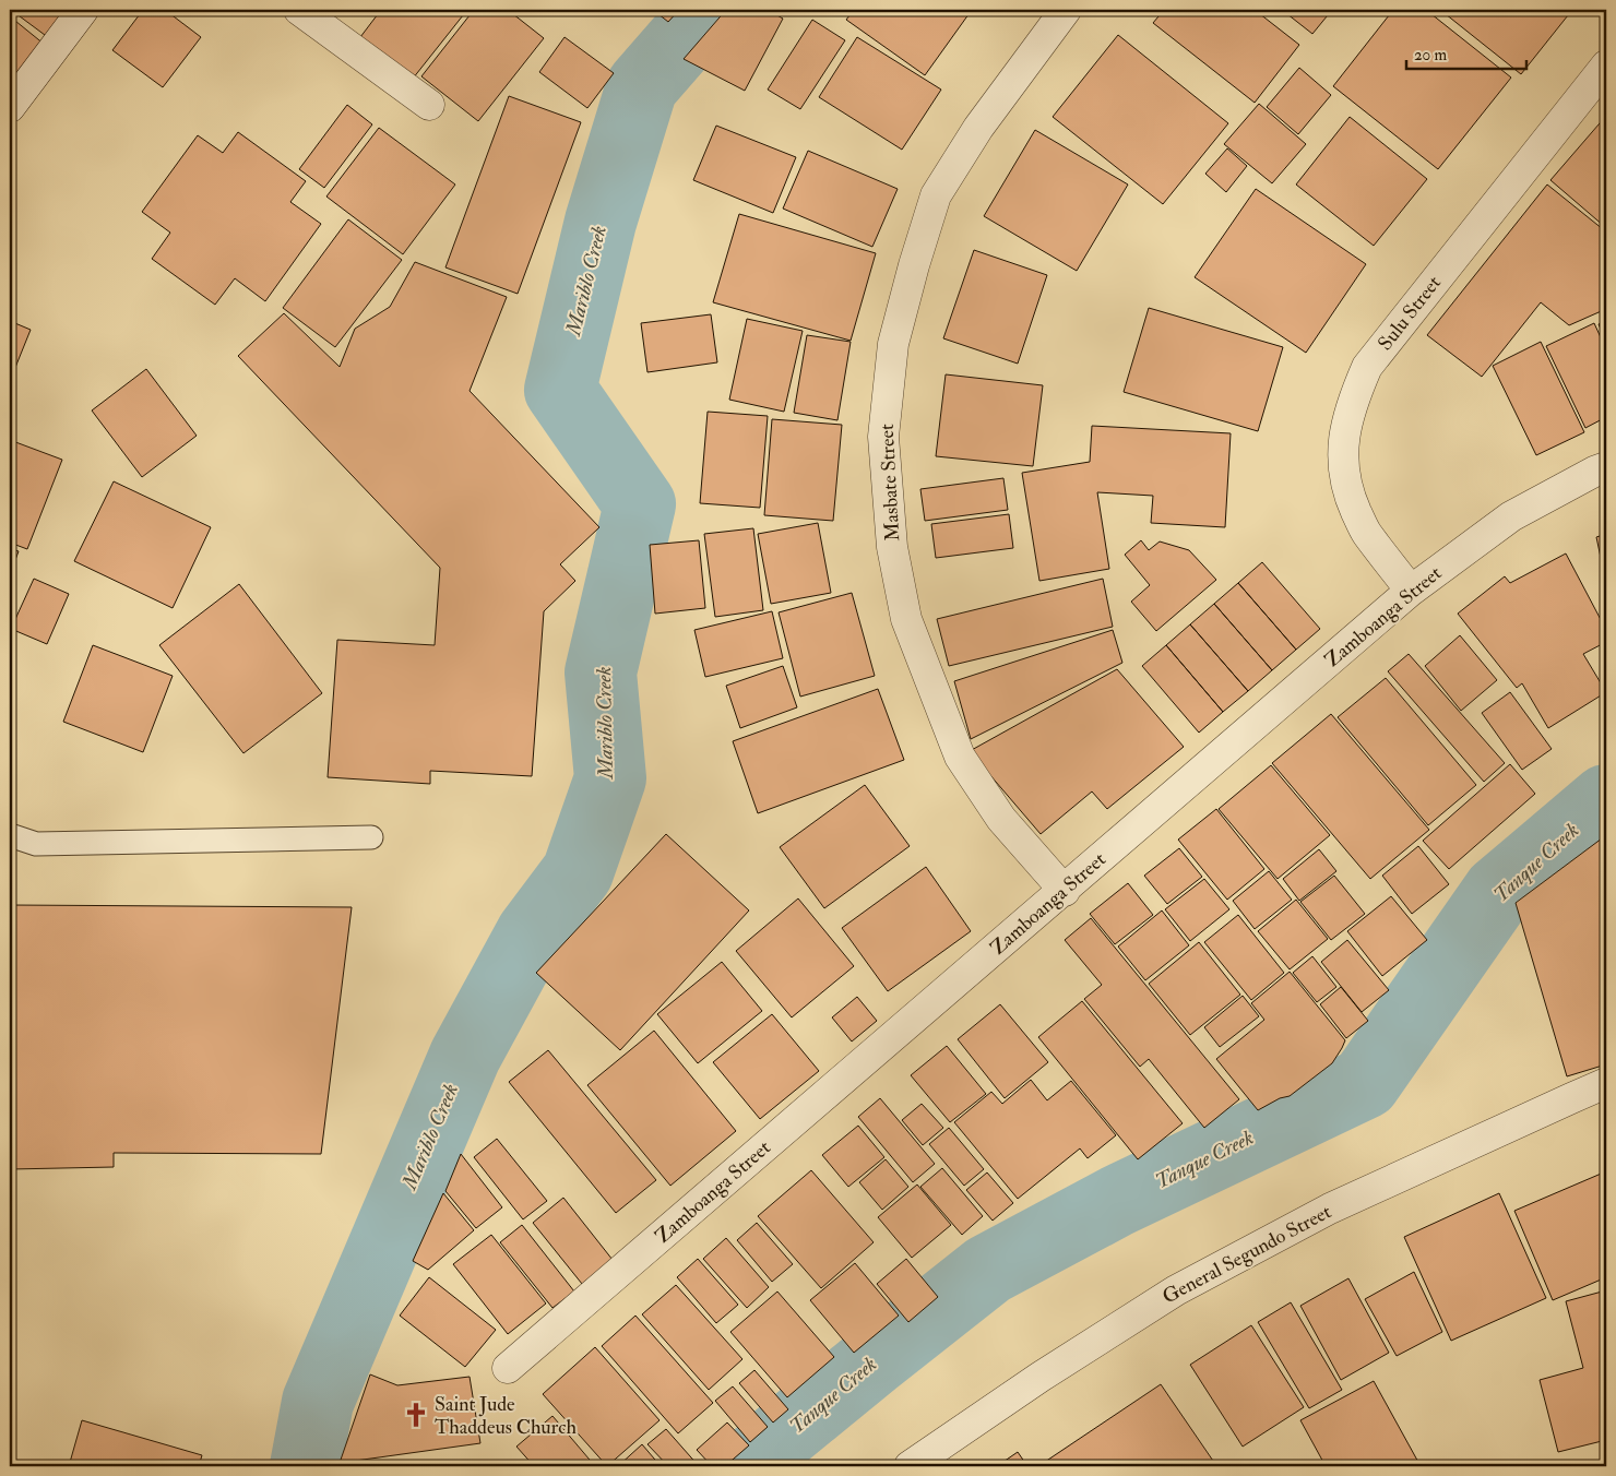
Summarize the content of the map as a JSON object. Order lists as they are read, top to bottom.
{
  "streets": {
    "street": [
      "Sulu Street",
      "Masbate Street",
      "Zamboanga Street",
      "General Segundo Street"
    ]
  },
  "crossings": [
    ["Sulu Street", "Zamboanga Street"],
    ["Masbate Street", "Zamboanga Street"]
  ],
  "water": ["Mariblo Creek", "Tanque Creek"],
  "places": {
    "church": ["Saint Jude Thaddeus Church"]
  },
  "scale_bar": "20 m"
}
